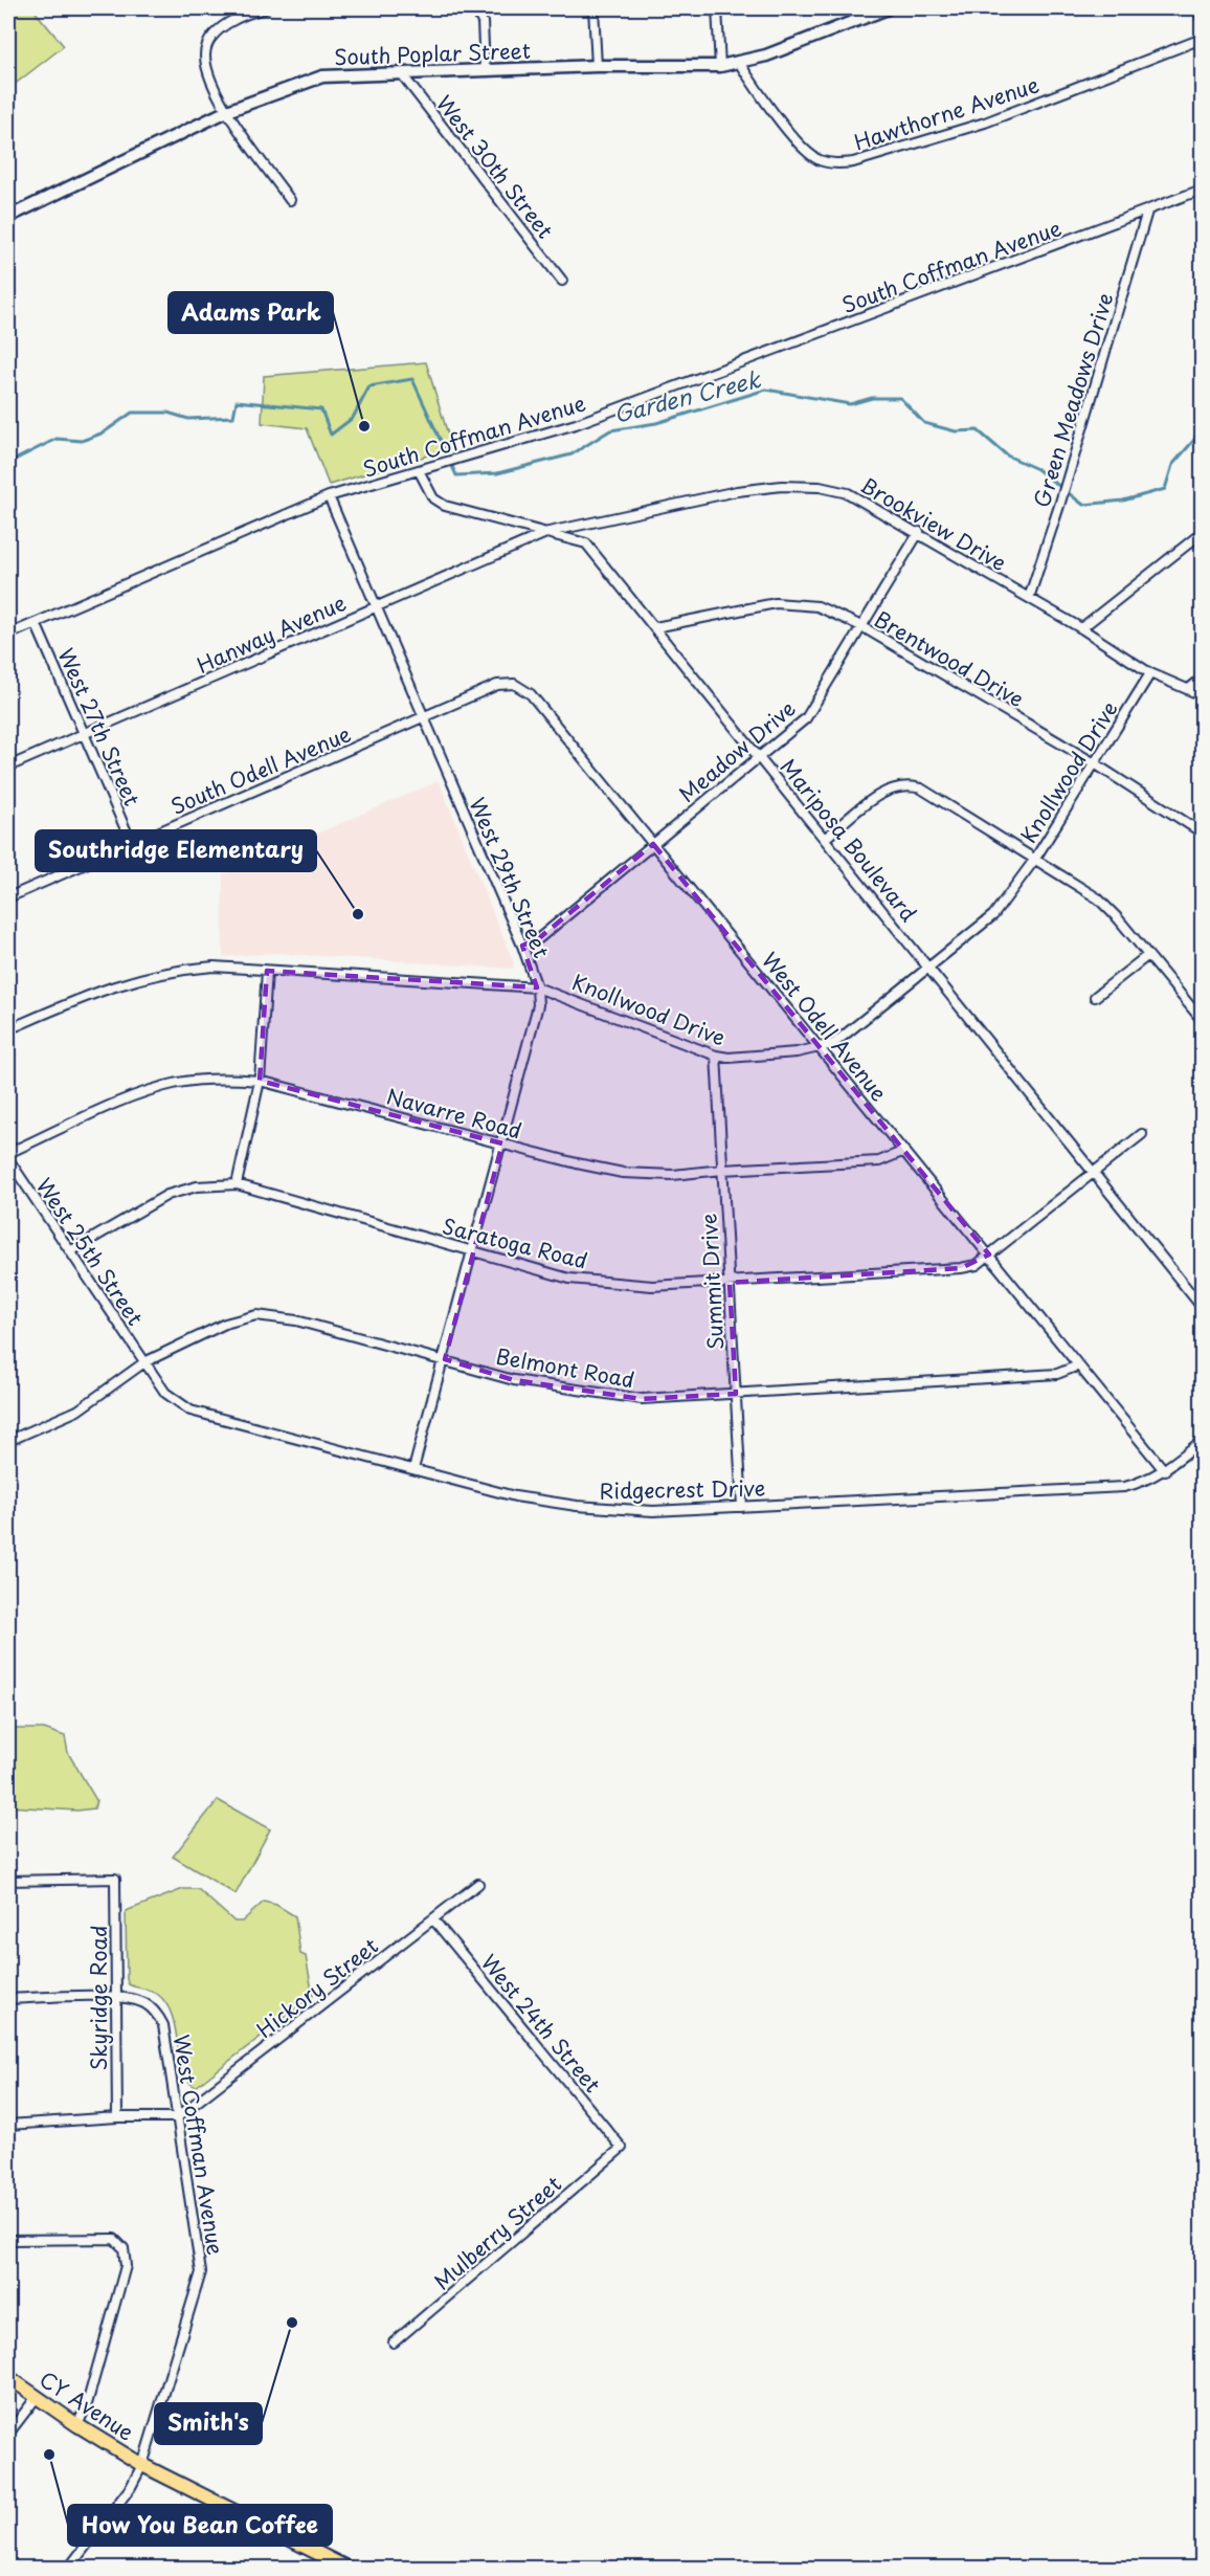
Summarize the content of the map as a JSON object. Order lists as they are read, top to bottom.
{
  "streets": {
    "main road": ["South Poplar Street", "CY Avenue"],
    "street": [
      "Hawthorne Avenue",
      "West 30th Street",
      "South Coffman Avenue",
      "Green Meadows Drive",
      "Brookview Drive",
      "Hanway Avenue",
      "Brentwood Drive",
      "West 27th Street",
      "Meadow Drive",
      "South Odell Avenue",
      "Knollwood Drive",
      "Mariposa Boulevard",
      "West 29th Street",
      "West Odell Avenue",
      "Navarre Road",
      "Saratoga Road",
      "West 25th Street",
      "Summit Drive",
      "Belmont Road",
      "Ridgecrest Drive",
      "Hickory Street",
      "Skyridge Road",
      "West 24th Street",
      "West Coffman Avenue",
      "Mulberry Street"
    ]
  },
  "crossings": [
    ["South Poplar Street", "Hawthorne Avenue"],
    ["South Poplar Street", "West 30th Street"],
    ["South Coffman Avenue", "Green Meadows Drive"],
    ["South Coffman Avenue", "West 27th Street"],
    ["South Coffman Avenue", "Mariposa Boulevard"],
    ["South Coffman Avenue", "West 29th Street"],
    ["Green Meadows Drive", "Brookview Drive"],
    ["Brookview Drive", "Hanway Avenue"],
    ["Brookview Drive", "Meadow Drive"],
    ["Brookview Drive", "Knollwood Drive"],
    ["Brookview Drive", "Mariposa Boulevard"],
    ["Hanway Avenue", "West 27th Street"],
    ["Hanway Avenue", "Mariposa Boulevard"],
    ["Hanway Avenue", "West 29th Street"],
    ["Brentwood Drive", "Meadow Drive"],
    ["Brentwood Drive", "Knollwood Drive"],
    ["Brentwood Drive", "Mariposa Boulevard"],
    ["West 27th Street", "South Odell Avenue"],
    ["Meadow Drive", "Mariposa Boulevard"],
    ["Meadow Drive", "West 29th Street"],
    ["Meadow Drive", "West Odell Avenue"],
    ["South Odell Avenue", "West 29th Street"],
    ["South Odell Avenue", "West Odell Avenue"],
    ["Knollwood Drive", "Mariposa Boulevard"],
    ["Knollwood Drive", "West 29th Street"],
    ["Knollwood Drive", "West Odell Avenue"],
    ["Knollwood Drive", "Summit Drive"],
    ["Mariposa Boulevard", "Saratoga Road"],
    ["West 29th Street", "West Odell Avenue"],
    ["West 29th Street", "Navarre Road"],
    ["West 29th Street", "Saratoga Road"],
    ["West 29th Street", "Belmont Road"],
    ["West 29th Street", "Ridgecrest Drive"],
    ["West Odell Avenue", "Navarre Road"],
    ["West Odell Avenue", "Saratoga Road"],
    ["West Odell Avenue", "Belmont Road"],
    ["West Odell Avenue", "Ridgecrest Drive"],
    ["Navarre Road", "Summit Drive"],
    ["Saratoga Road", "West 25th Street"],
    ["Saratoga Road", "Summit Drive"],
    ["West 25th Street", "Belmont Road"],
    ["West 25th Street", "Ridgecrest Drive"],
    ["Summit Drive", "Belmont Road"],
    ["Summit Drive", "Ridgecrest Drive"],
    ["Belmont Road", "Ridgecrest Drive"],
    ["Hickory Street", "West 24th Street"],
    ["Hickory Street", "West Coffman Avenue"],
    ["Skyridge Road", "West Coffman Avenue"],
    ["West 24th Street", "Mulberry Street"],
    ["West Coffman Avenue", "CY Avenue"]
  ],
  "water": ["Garden Creek"],
  "places": [
    "Adams Park",
    "Southridge Elementary",
    "Smith's",
    "How You Bean Coffee"
  ]
}
